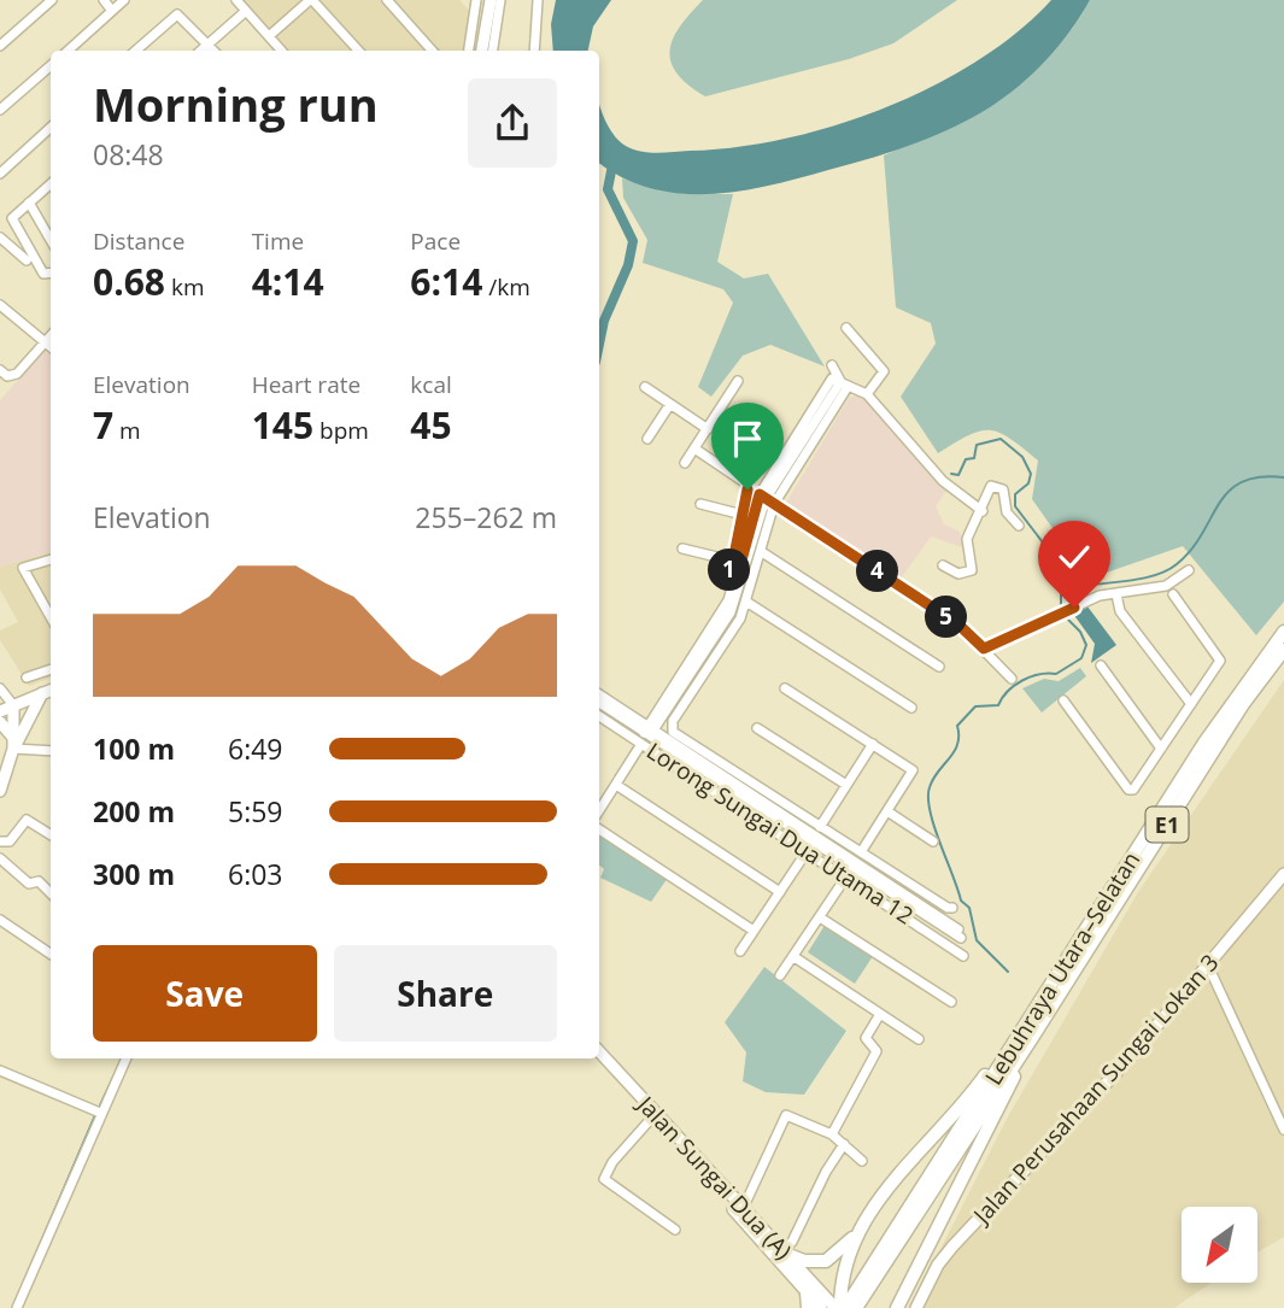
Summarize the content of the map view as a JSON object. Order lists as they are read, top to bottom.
{
  "streets": {
    "highway": ["E1", "Lebuhraya Utara–Selatan"],
    "main road": ["Jalan Perusahaan Sungai Lokan 3", "Jalan Sungai Dua (A)"],
    "street": ["Lorong Sungai Dua Utama 12"]
  },
  "crossings": [
    ["Lebuhraya Utara–Selatan", "Jalan Sungai Dua (A)"]
  ],
  "north": "bottom left",
  "page": {
    "heading": ["Morning run", "08:48"],
    "stats": [
      ["Distance", "0.68 km"],
      ["Time", "4:14"],
      ["Pace", "6:14 /km"],
      ["Elevation", "7 m"],
      ["Heart rate", "145 bpm"],
      ["kcal", "45"]
    ],
    "chart": ["Elevation", "255–262 m"],
    "pins": ["1", "4", "5"],
    "list": [
      {
        "name": "100 m",
        "note": "6:49"
      },
      {
        "name": "200 m",
        "note": "5:59"
      },
      {
        "name": "300 m",
        "note": "6:03"
      }
    ],
    "buttons": ["Save", "Share"]
  }
}
